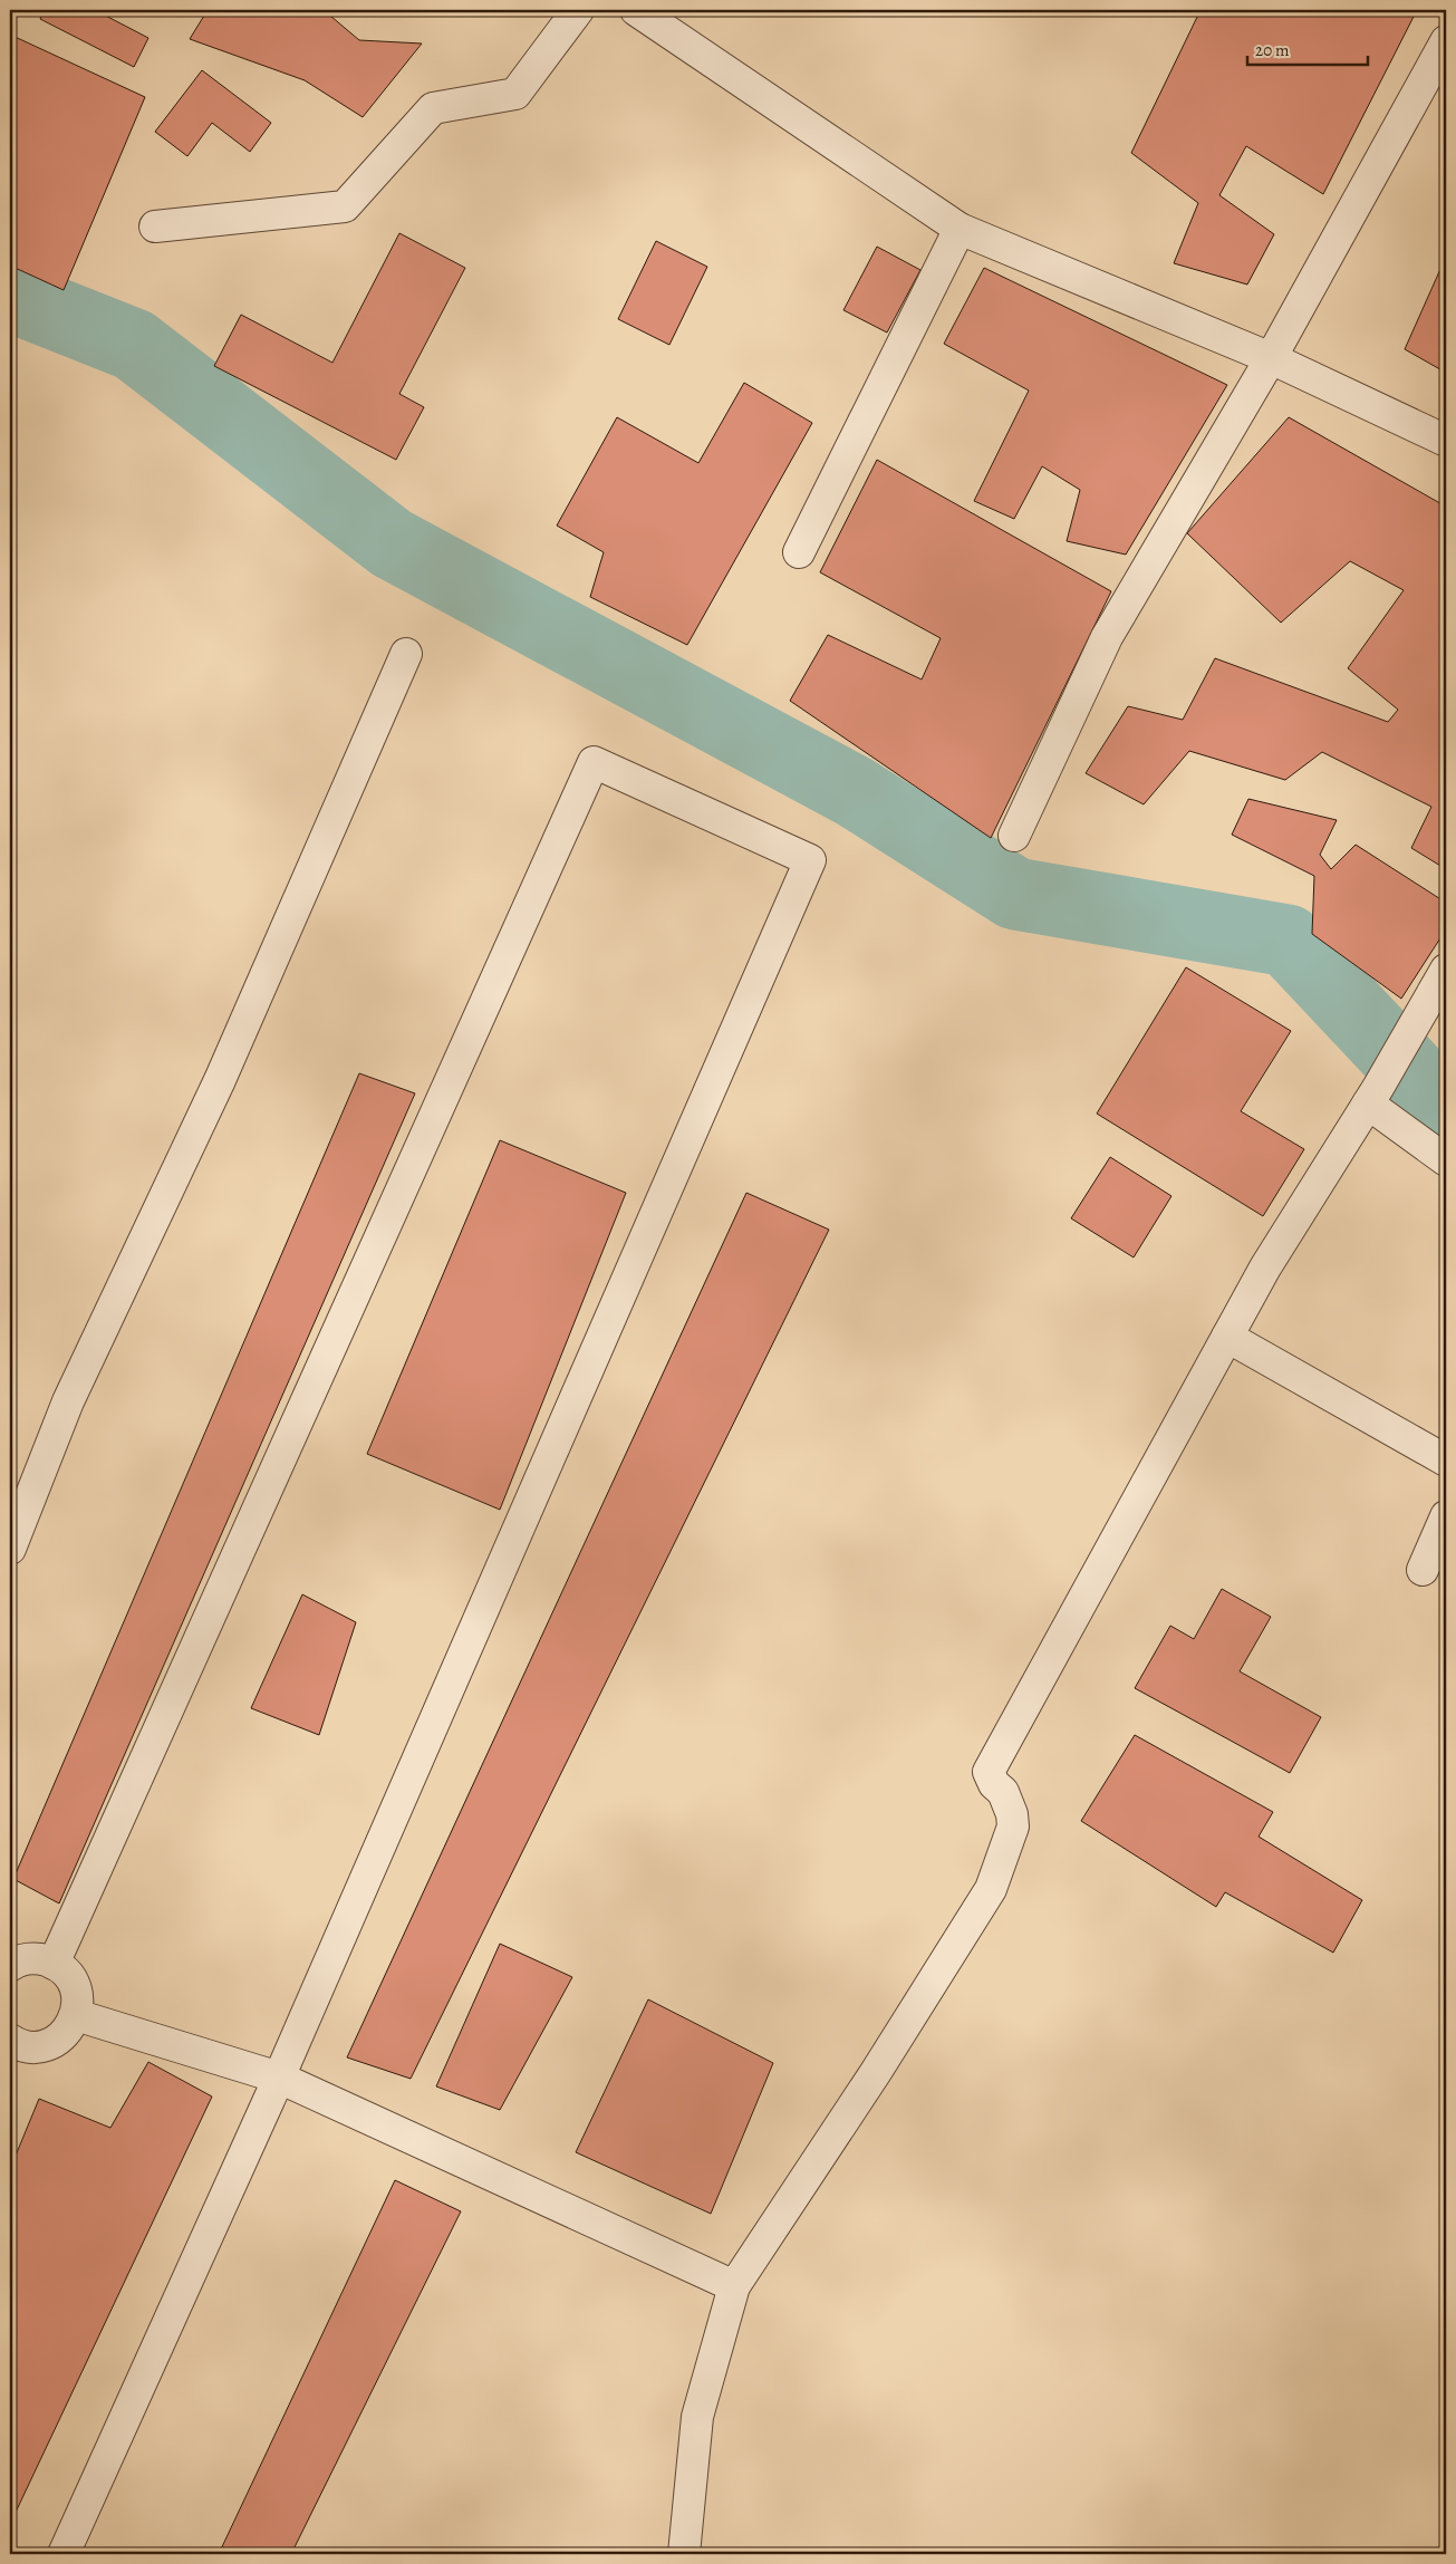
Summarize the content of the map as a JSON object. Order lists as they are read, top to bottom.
{
  "scale_bar": "20 m"
}
